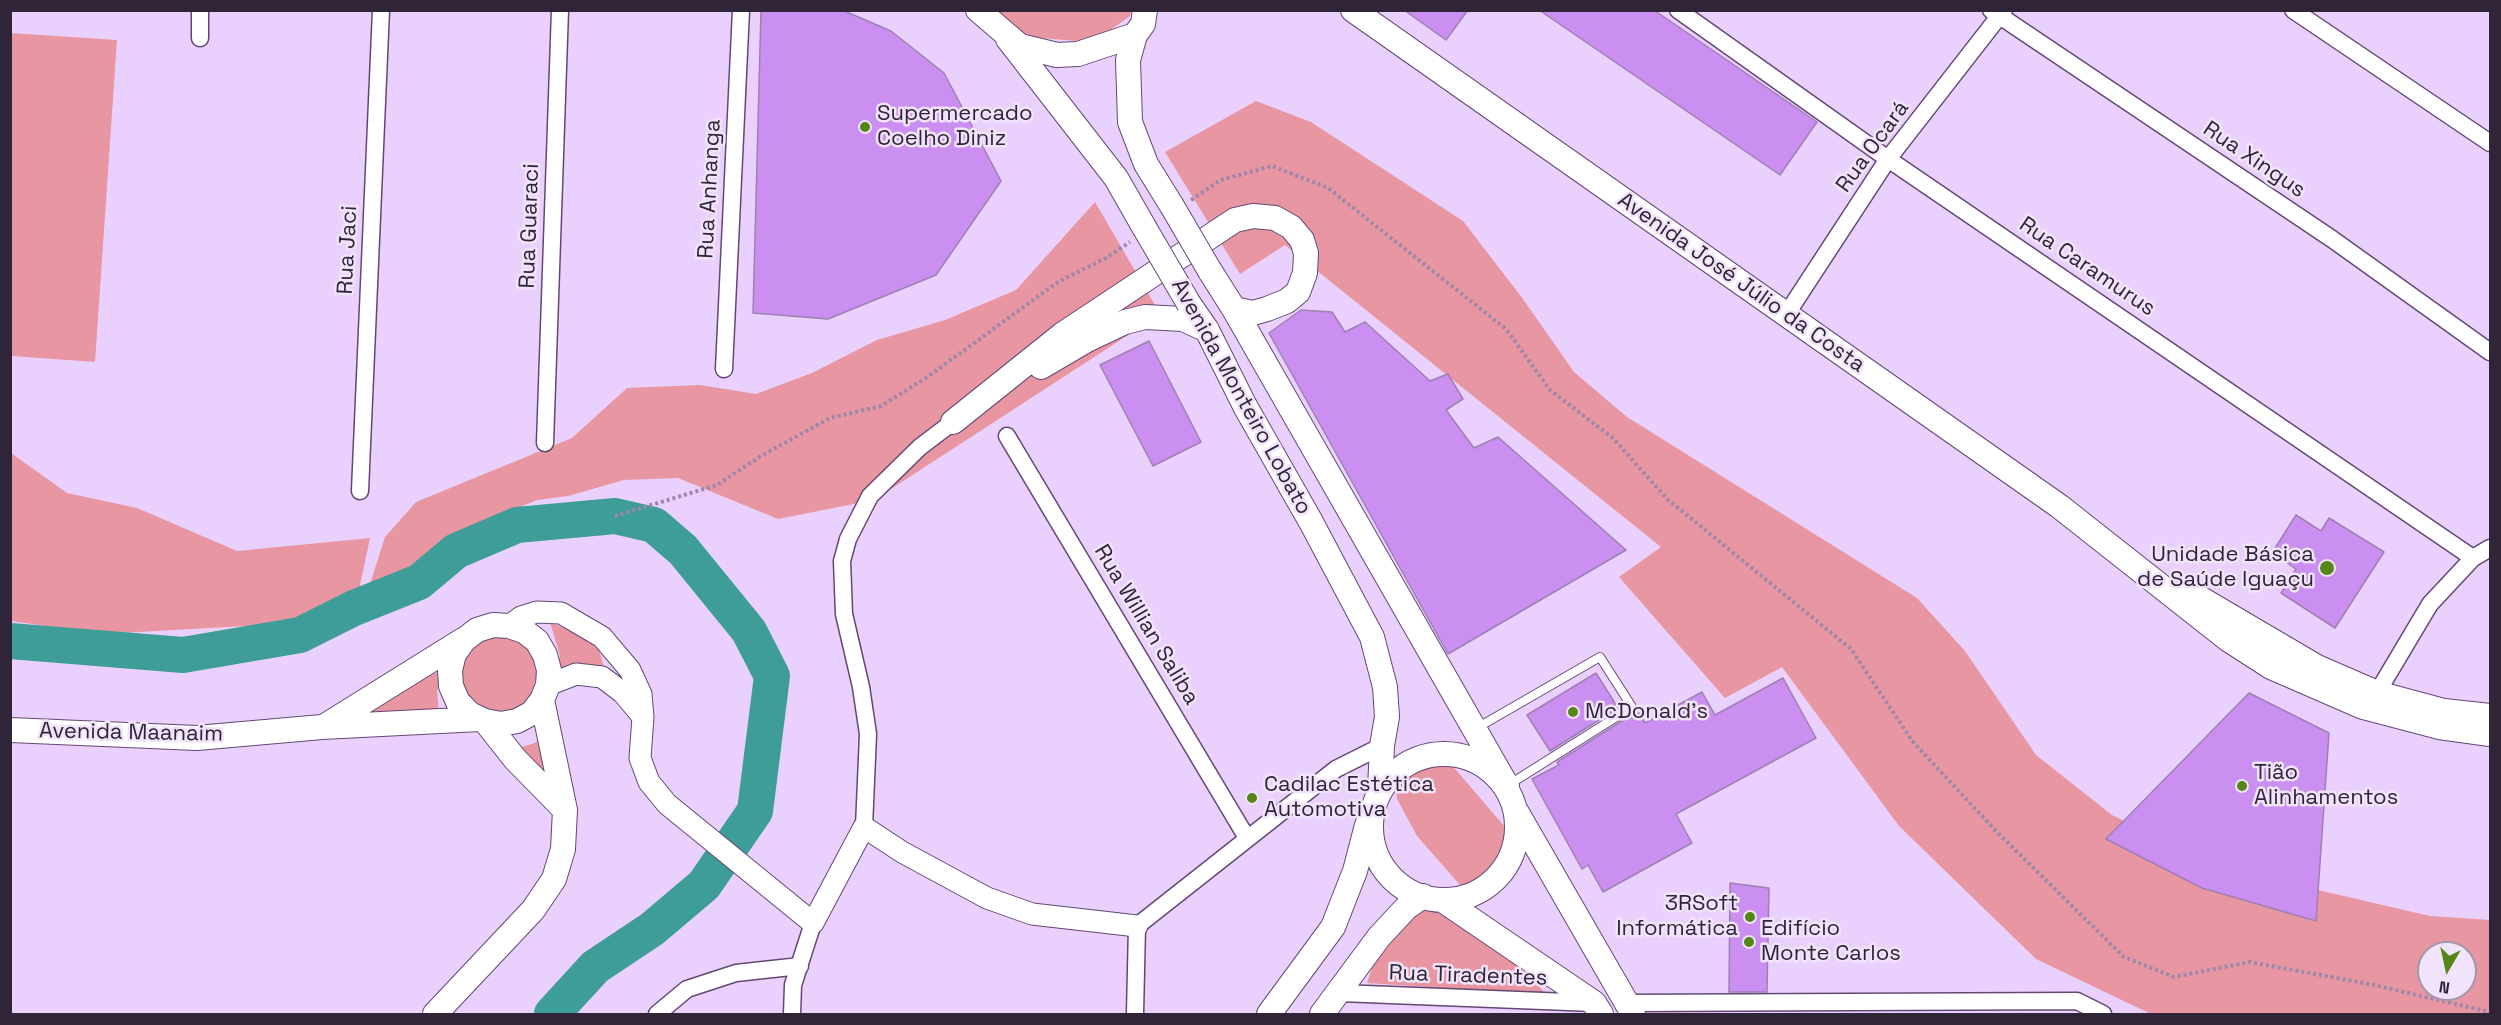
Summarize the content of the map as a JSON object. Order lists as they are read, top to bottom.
{
  "streets": {
    "main road": ["Avenida José Júlio da Costa", "Avenida Monteiro Lobato", "Avenida Maanaim"],
    "street": [
      "Rua Ocará",
      "Rua Xingus",
      "Rua Anhanga",
      "Rua Guaraci",
      "Rua Jaci",
      "Rua Caramurus",
      "Rua Willian Saliba",
      "Rua Tiradentes"
    ]
  },
  "crossings": [
    ["Rua Ocará", "Rua Xingus"],
    ["Rua Ocará", "Rua Caramurus"],
    ["Rua Ocará", "Avenida José Júlio da Costa"]
  ],
  "places": [
    "Supermercado Coelho Diniz",
    "Unidade Básica de Saúde Iguaçu",
    "McDonald's",
    "Tião Alinhamentos",
    "Cadilac Estética Automotiva",
    "3RSoft Informática",
    "Edifício Monte Carlos"
  ],
  "north": "bottom"
}
